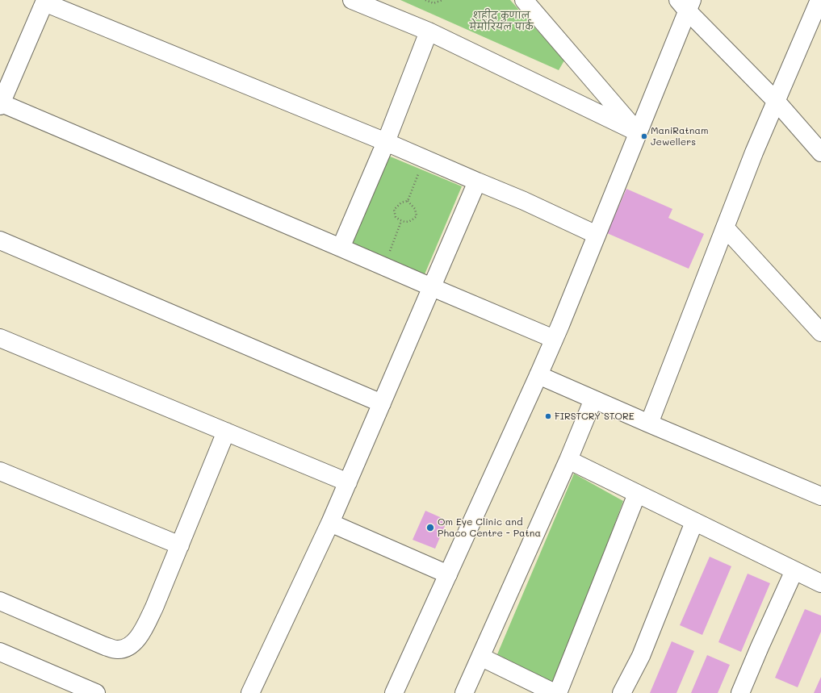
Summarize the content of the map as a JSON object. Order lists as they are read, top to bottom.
{
  "parks": ["शहीद कुणाल मेमोरियल पार्क"],
  "places": ["ManiRatnam Jewellers", "FIRSTCRY STORE", "Om Eye Clinic and Phaco Centre - Patna"]
}
